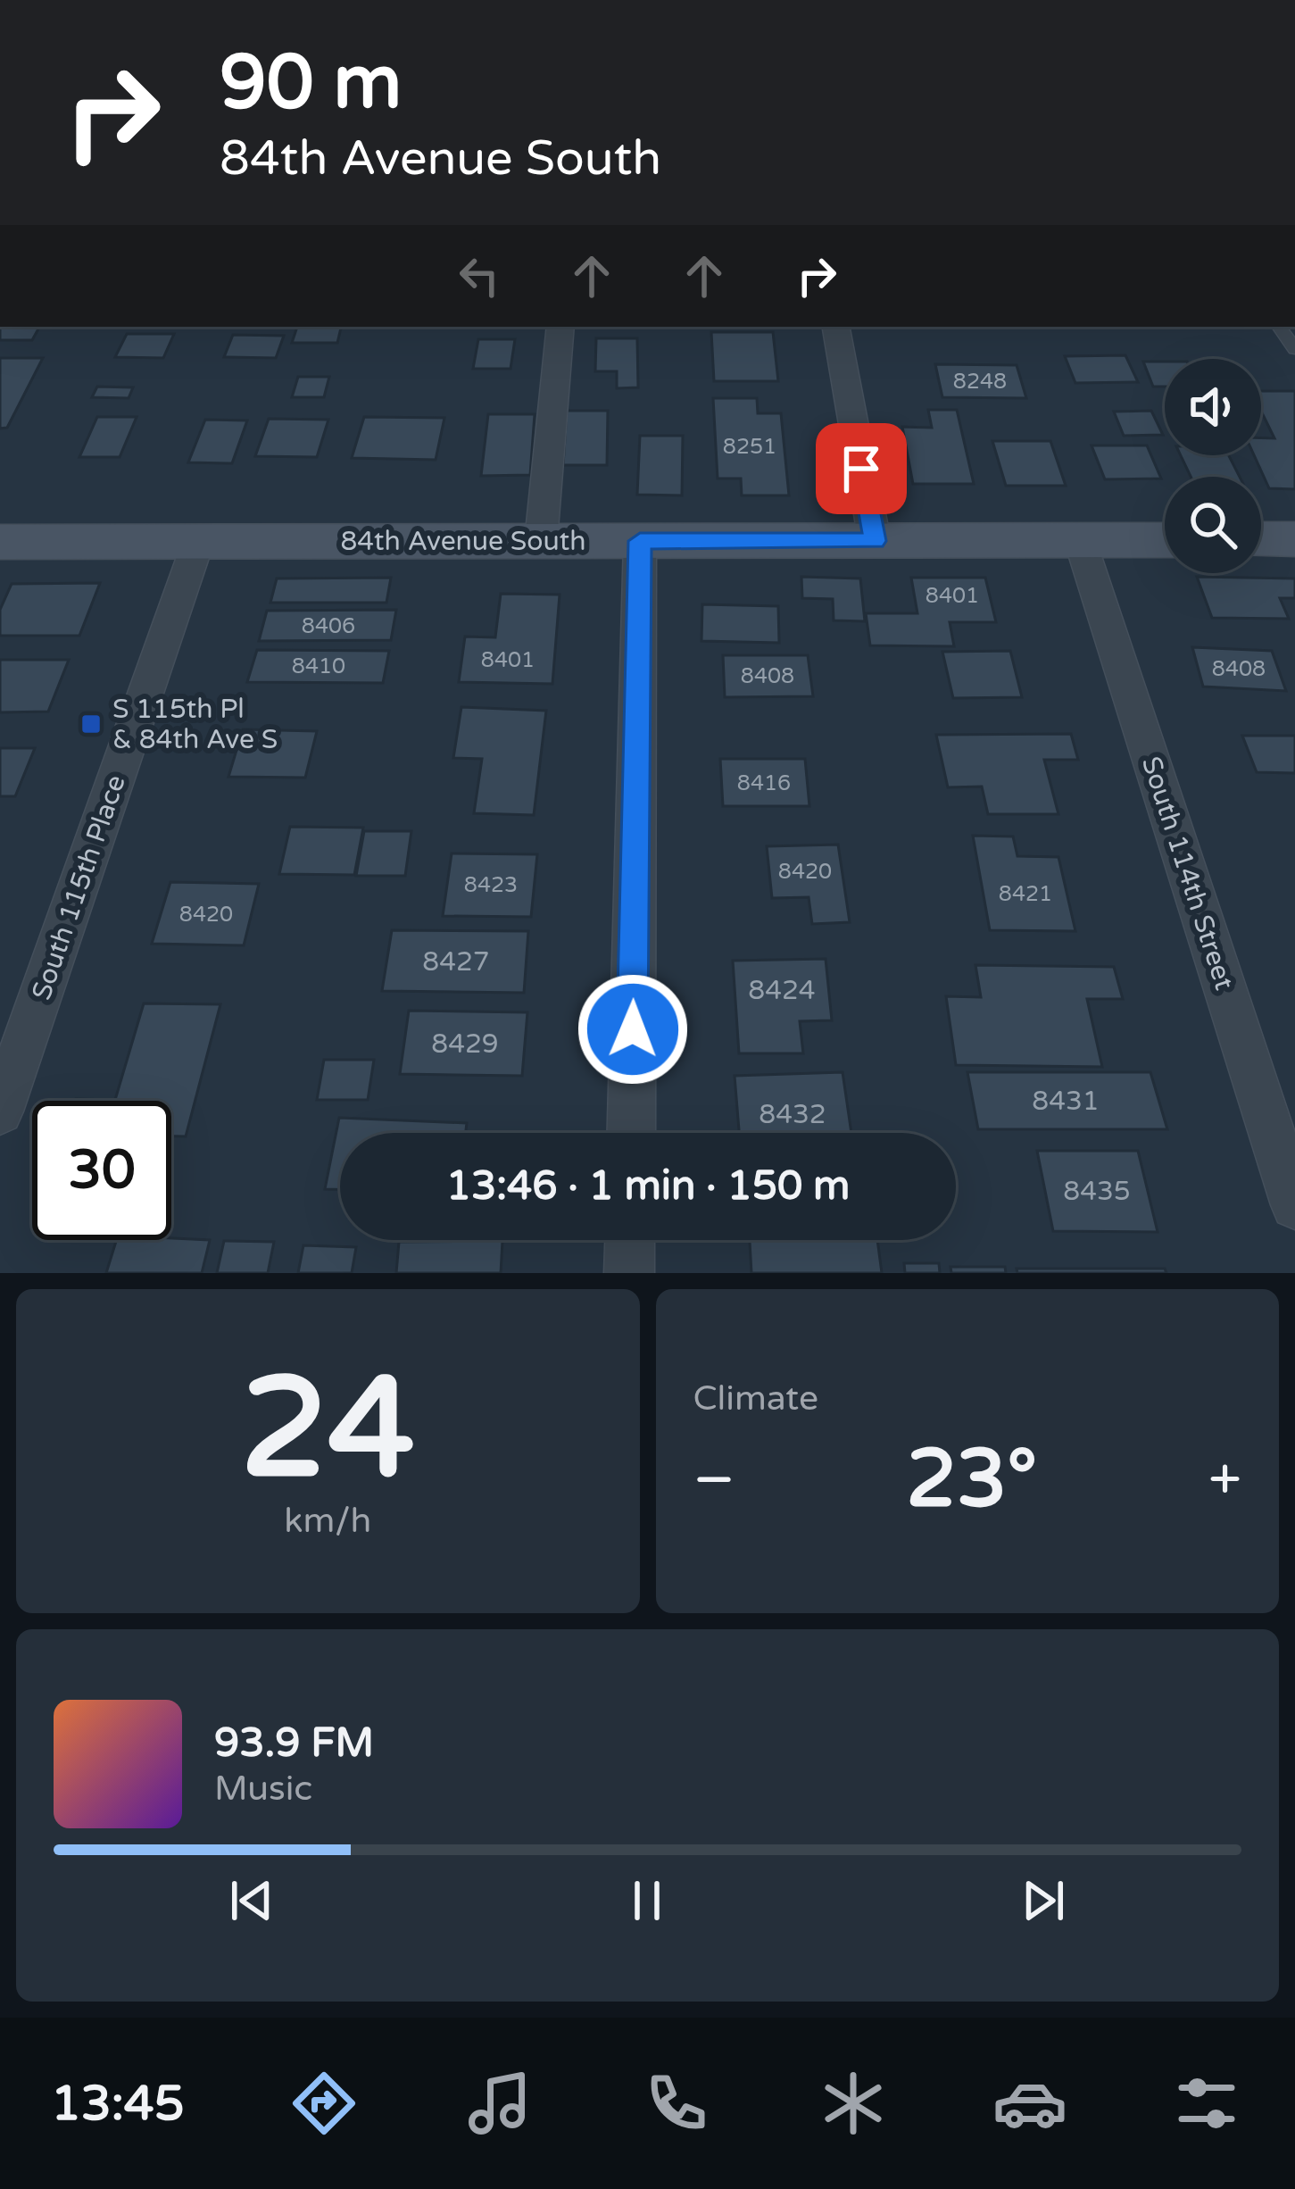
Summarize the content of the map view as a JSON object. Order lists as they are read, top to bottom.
{
  "streets": {
    "street": ["84th Avenue South", "South 114th Street", "South 115th Place"]
  },
  "crossings": [
    ["84th Avenue South", "South 114th Street"],
    ["84th Avenue South", "South 115th Place"]
  ],
  "places": {
    "transit": ["S 115th Pl & 84th Ave S"]
  },
  "house_numbers": [
    "8248",
    "8251",
    "8401",
    "8406",
    "8401",
    "8410",
    "8408",
    "8408",
    "8416",
    "8420",
    "8423",
    "8421",
    "8420",
    "8427",
    "8424",
    "8429",
    "8431",
    "8432",
    "8435"
  ],
  "page": {
    "turn": ["90 m", "84th Avenue South"],
    "limit": "30",
    "trip": "13:46 · 1 min · 150 m",
    "tile": [
      ["24", "km/h"],
      "Climate"
    ],
    "heat": ["−", "23°", "+"],
    "song": ["93.9 FM", "Music"],
    "tabs": "13:45"
  }
}
